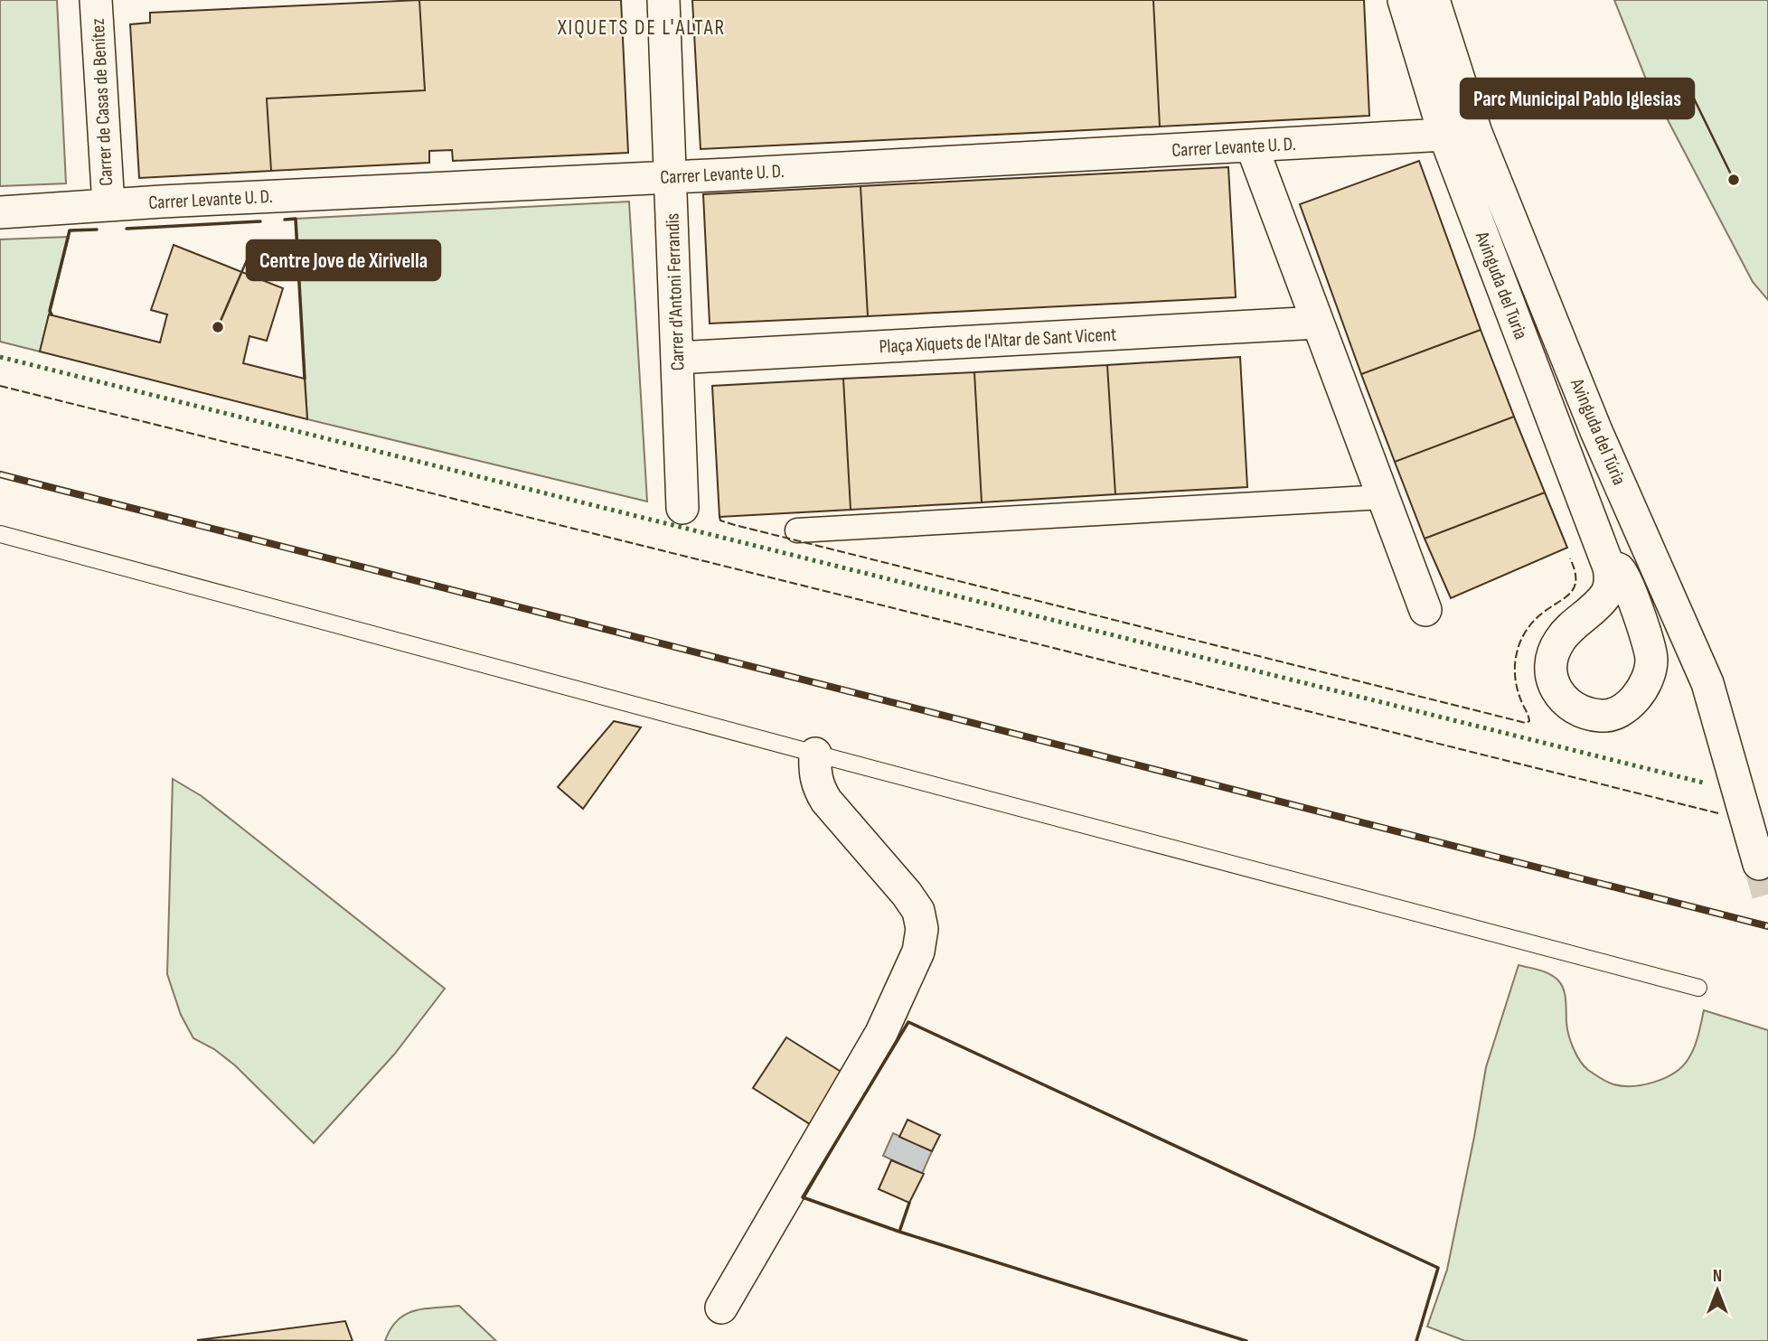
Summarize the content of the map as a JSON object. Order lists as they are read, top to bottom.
{
  "streets": {
    "street": [
      "Carrer de Casas de Benítez",
      "Carrer Levante U. D.",
      "Avinguda del Turia",
      "Carrer d'Antoni Ferrandis",
      "Plaça Xiquets de l'Altar de Sant Vicent",
      "Avinguda del Túria"
    ]
  },
  "crossings": [
    ["Carrer de Casas de Benítez", "Carrer Levante U. D."],
    ["Carrer Levante U. D.", "Avinguda del Turia"],
    ["Carrer Levante U. D.", "Carrer d'Antoni Ferrandis"],
    ["Carrer d'Antoni Ferrandis", "Plaça Xiquets de l'Altar de Sant Vicent"]
  ],
  "districts": ["XIQUETS DE L'ALTAR"],
  "places": ["Parc Municipal Pablo Iglesias", "Centre Jove de Xirivella"],
  "north": "top"
}
